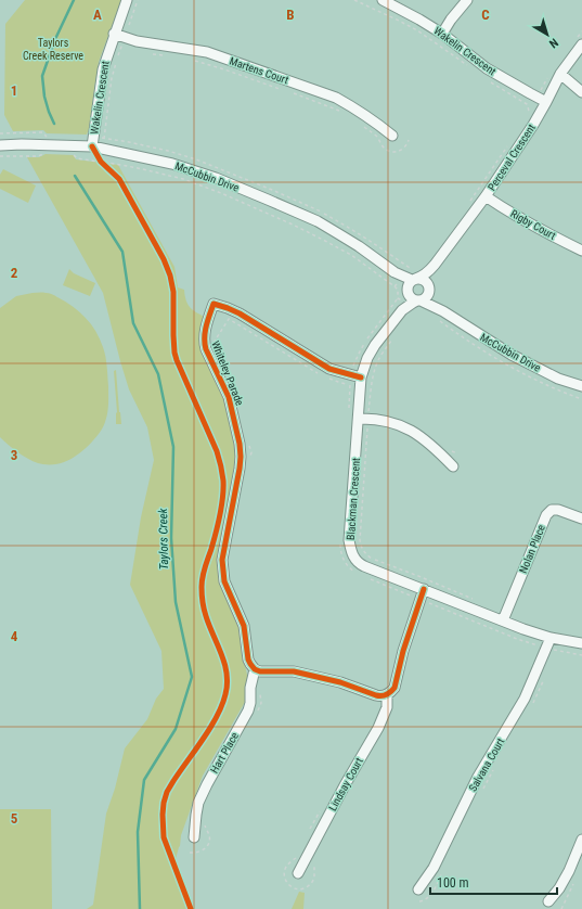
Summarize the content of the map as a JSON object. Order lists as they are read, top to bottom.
{
  "streets": {
    "street": [
      "Wakelin Crescent",
      "Martens Court",
      "Perceval Crescent",
      "McCubbin Drive",
      "Rigby Court",
      "Whiteley Parade",
      "Blackman Crescent",
      "Nolan Place",
      "Hart Place",
      "Salvana Court",
      "Lindsay Court"
    ]
  },
  "crossings": [
    ["Wakelin Crescent", "Martens Court"],
    ["Wakelin Crescent", "Perceval Crescent"],
    ["Wakelin Crescent", "McCubbin Drive"],
    ["Perceval Crescent", "McCubbin Drive"],
    ["Perceval Crescent", "Rigby Court"],
    ["Perceval Crescent", "Blackman Crescent"],
    ["McCubbin Drive", "Blackman Crescent"],
    ["Whiteley Parade", "Blackman Crescent"],
    ["Whiteley Parade", "Hart Place"],
    ["Blackman Crescent", "Nolan Place"],
    ["Blackman Crescent", "Salvana Court"]
  ],
  "water": ["Taylors Creek"],
  "parks": ["Taylors Creek Reserve"],
  "scale_bar": "100 m",
  "north": "bottom right",
  "grid": {
    "columns": ["A", "B", "C"],
    "rows": [
      "1",
      "2",
      "3",
      "4",
      "5"
    ]
  }
}
